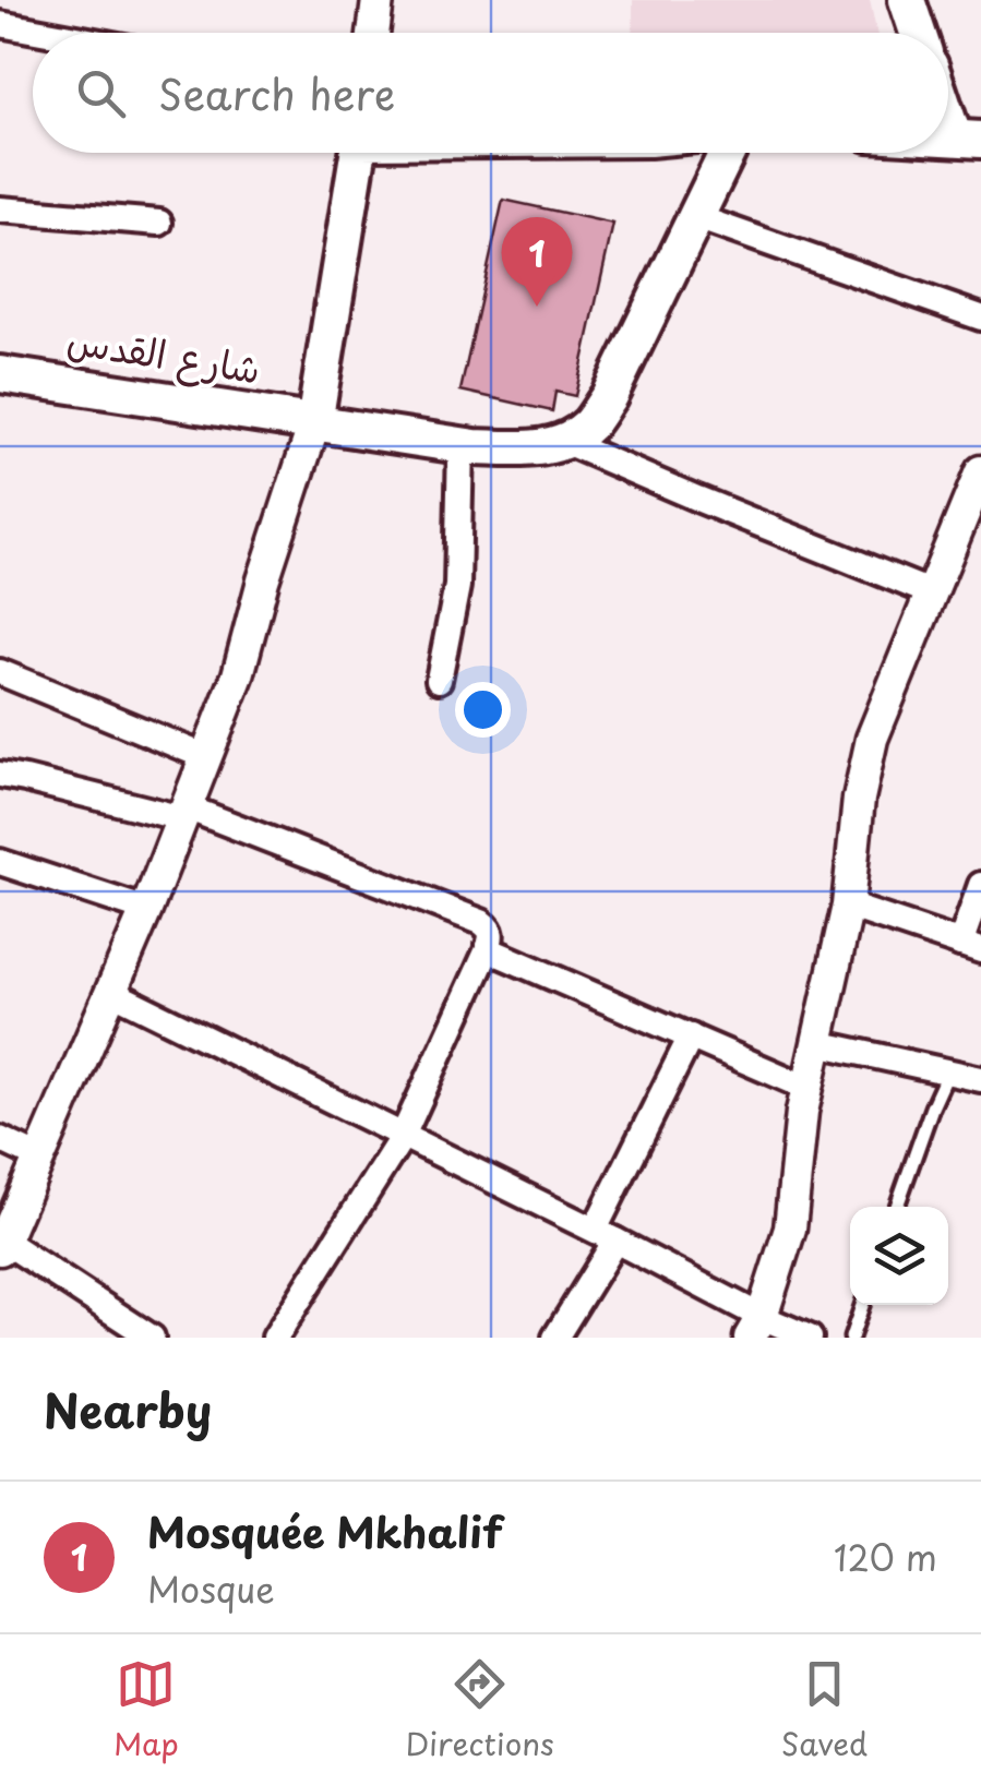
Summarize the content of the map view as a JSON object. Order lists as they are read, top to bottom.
{
  "streets": {
    "main road": ["شارع القدس"]
  },
  "page": {
    "search": "Search here",
    "pins": "1",
    "heading": "Nearby",
    "list": [
      {
        "mark": "1",
        "name": "Mosquée Mkhalif",
        "note": "Mosque",
        "value": "120 m"
      }
    ],
    "nav": ["Map", "Directions", "Saved"]
  }
}
